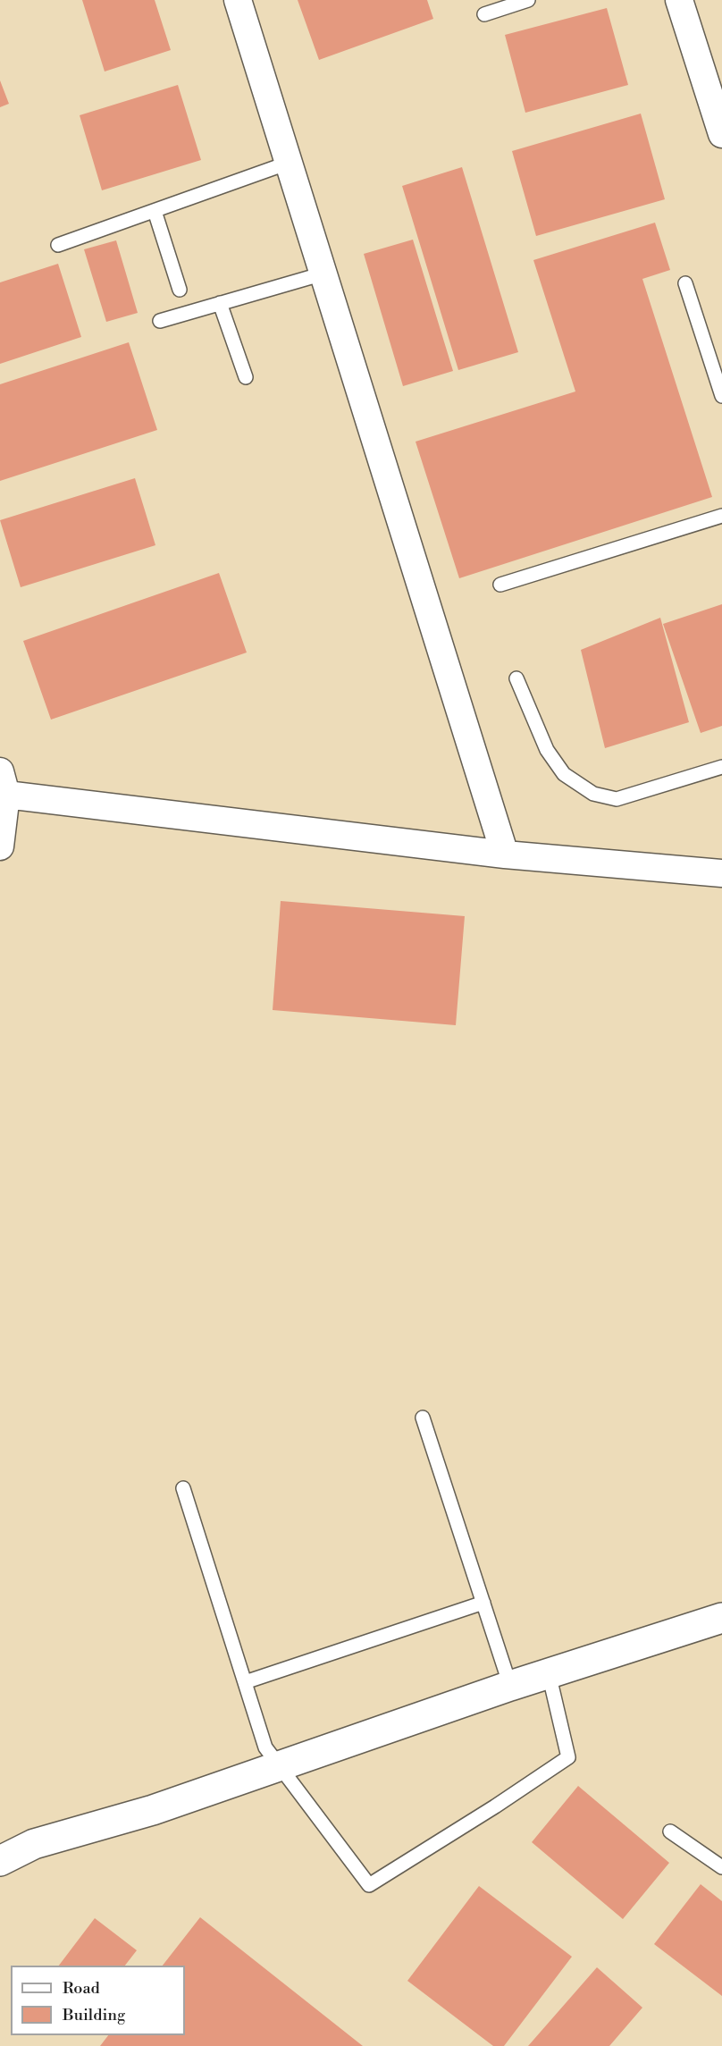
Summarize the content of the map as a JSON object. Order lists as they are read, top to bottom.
{
  "legend": ["Road", "Building"]
}
